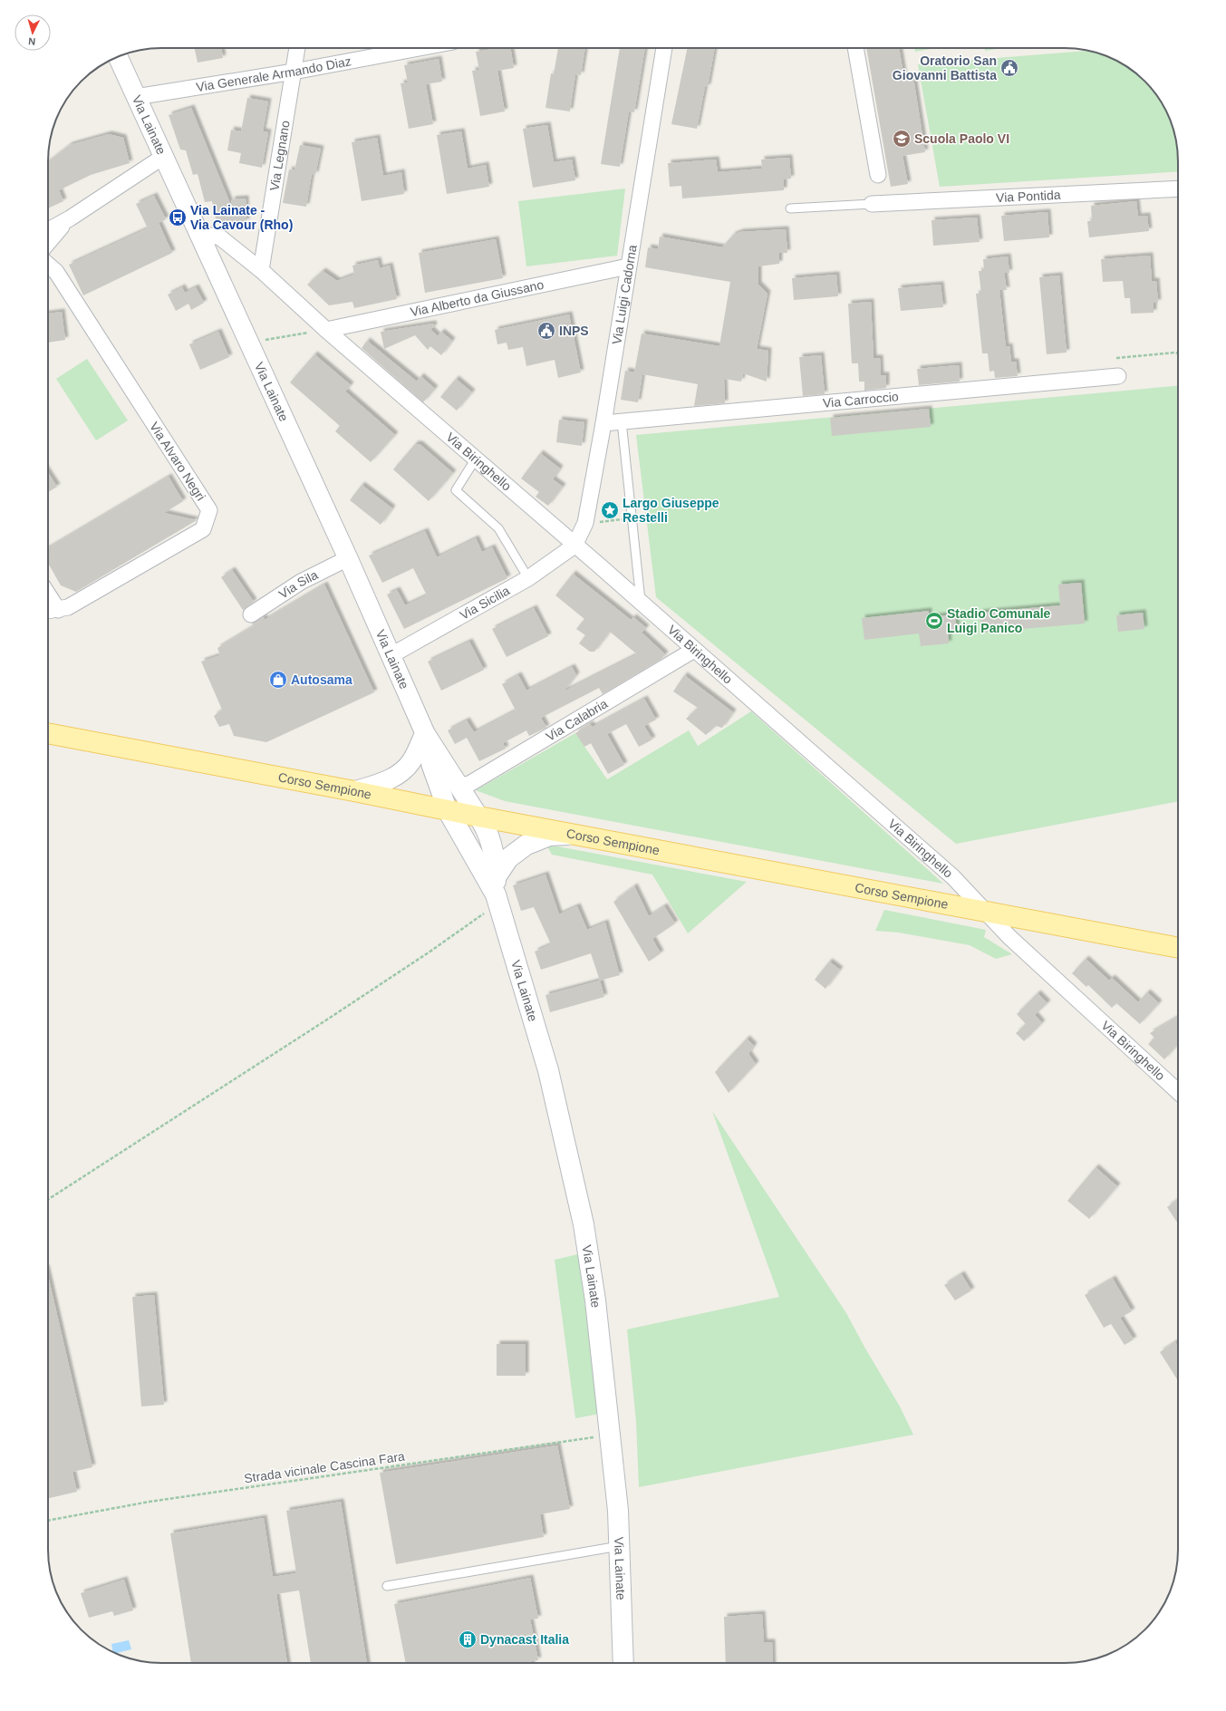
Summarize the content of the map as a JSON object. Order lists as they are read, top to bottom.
{
  "streets": {
    "main road": ["Via Lainate", "Corso Sempione"],
    "street": [
      "Via Generale Armando Diaz",
      "Via Legnano",
      "Via Pontida",
      "Via Luigi Cadorna",
      "Via Alberto da Giussano",
      "Via Carroccio",
      "Via Alvaro Negri",
      "Via Biringhello",
      "Via Sila",
      "Via Sicilia",
      "Via Calabria"
    ],
    "path": ["Strada vicinale Cascina Fara"]
  },
  "crossings": [
    ["Via Generale Armando Diaz", "Via Lainate"],
    ["Via Generale Armando Diaz", "Via Legnano"],
    ["Via Lainate", "Via Biringhello"],
    ["Via Lainate", "Via Sila"],
    ["Via Lainate", "Via Sicilia"],
    ["Via Lainate", "Via Calabria"],
    ["Via Lainate", "Corso Sempione"],
    ["Via Lainate", "Strada vicinale Cascina Fara"],
    ["Via Legnano", "Via Biringhello"],
    ["Via Luigi Cadorna", "Via Alberto da Giussano"],
    ["Via Luigi Cadorna", "Via Carroccio"],
    ["Via Luigi Cadorna", "Via Biringhello"],
    ["Via Luigi Cadorna", "Via Sicilia"],
    ["Via Alberto da Giussano", "Via Biringhello"],
    ["Via Biringhello", "Via Sicilia"],
    ["Via Biringhello", "Via Calabria"],
    ["Via Biringhello", "Corso Sempione"]
  ],
  "places": {
    "public building": ["Oratorio San Giovanni Battista", "INPS"],
    "school or university": ["Scuola Paolo VI"],
    "bus stop": ["Via Lainate - Via Cavour (Rho)"],
    "place": ["Largo Giuseppe Restelli"],
    "sports": ["Stadio Comunale Luigi Panico"],
    "shop": ["Autosama"],
    "building": ["Dynacast Italia"]
  },
  "north": "bottom"
}
